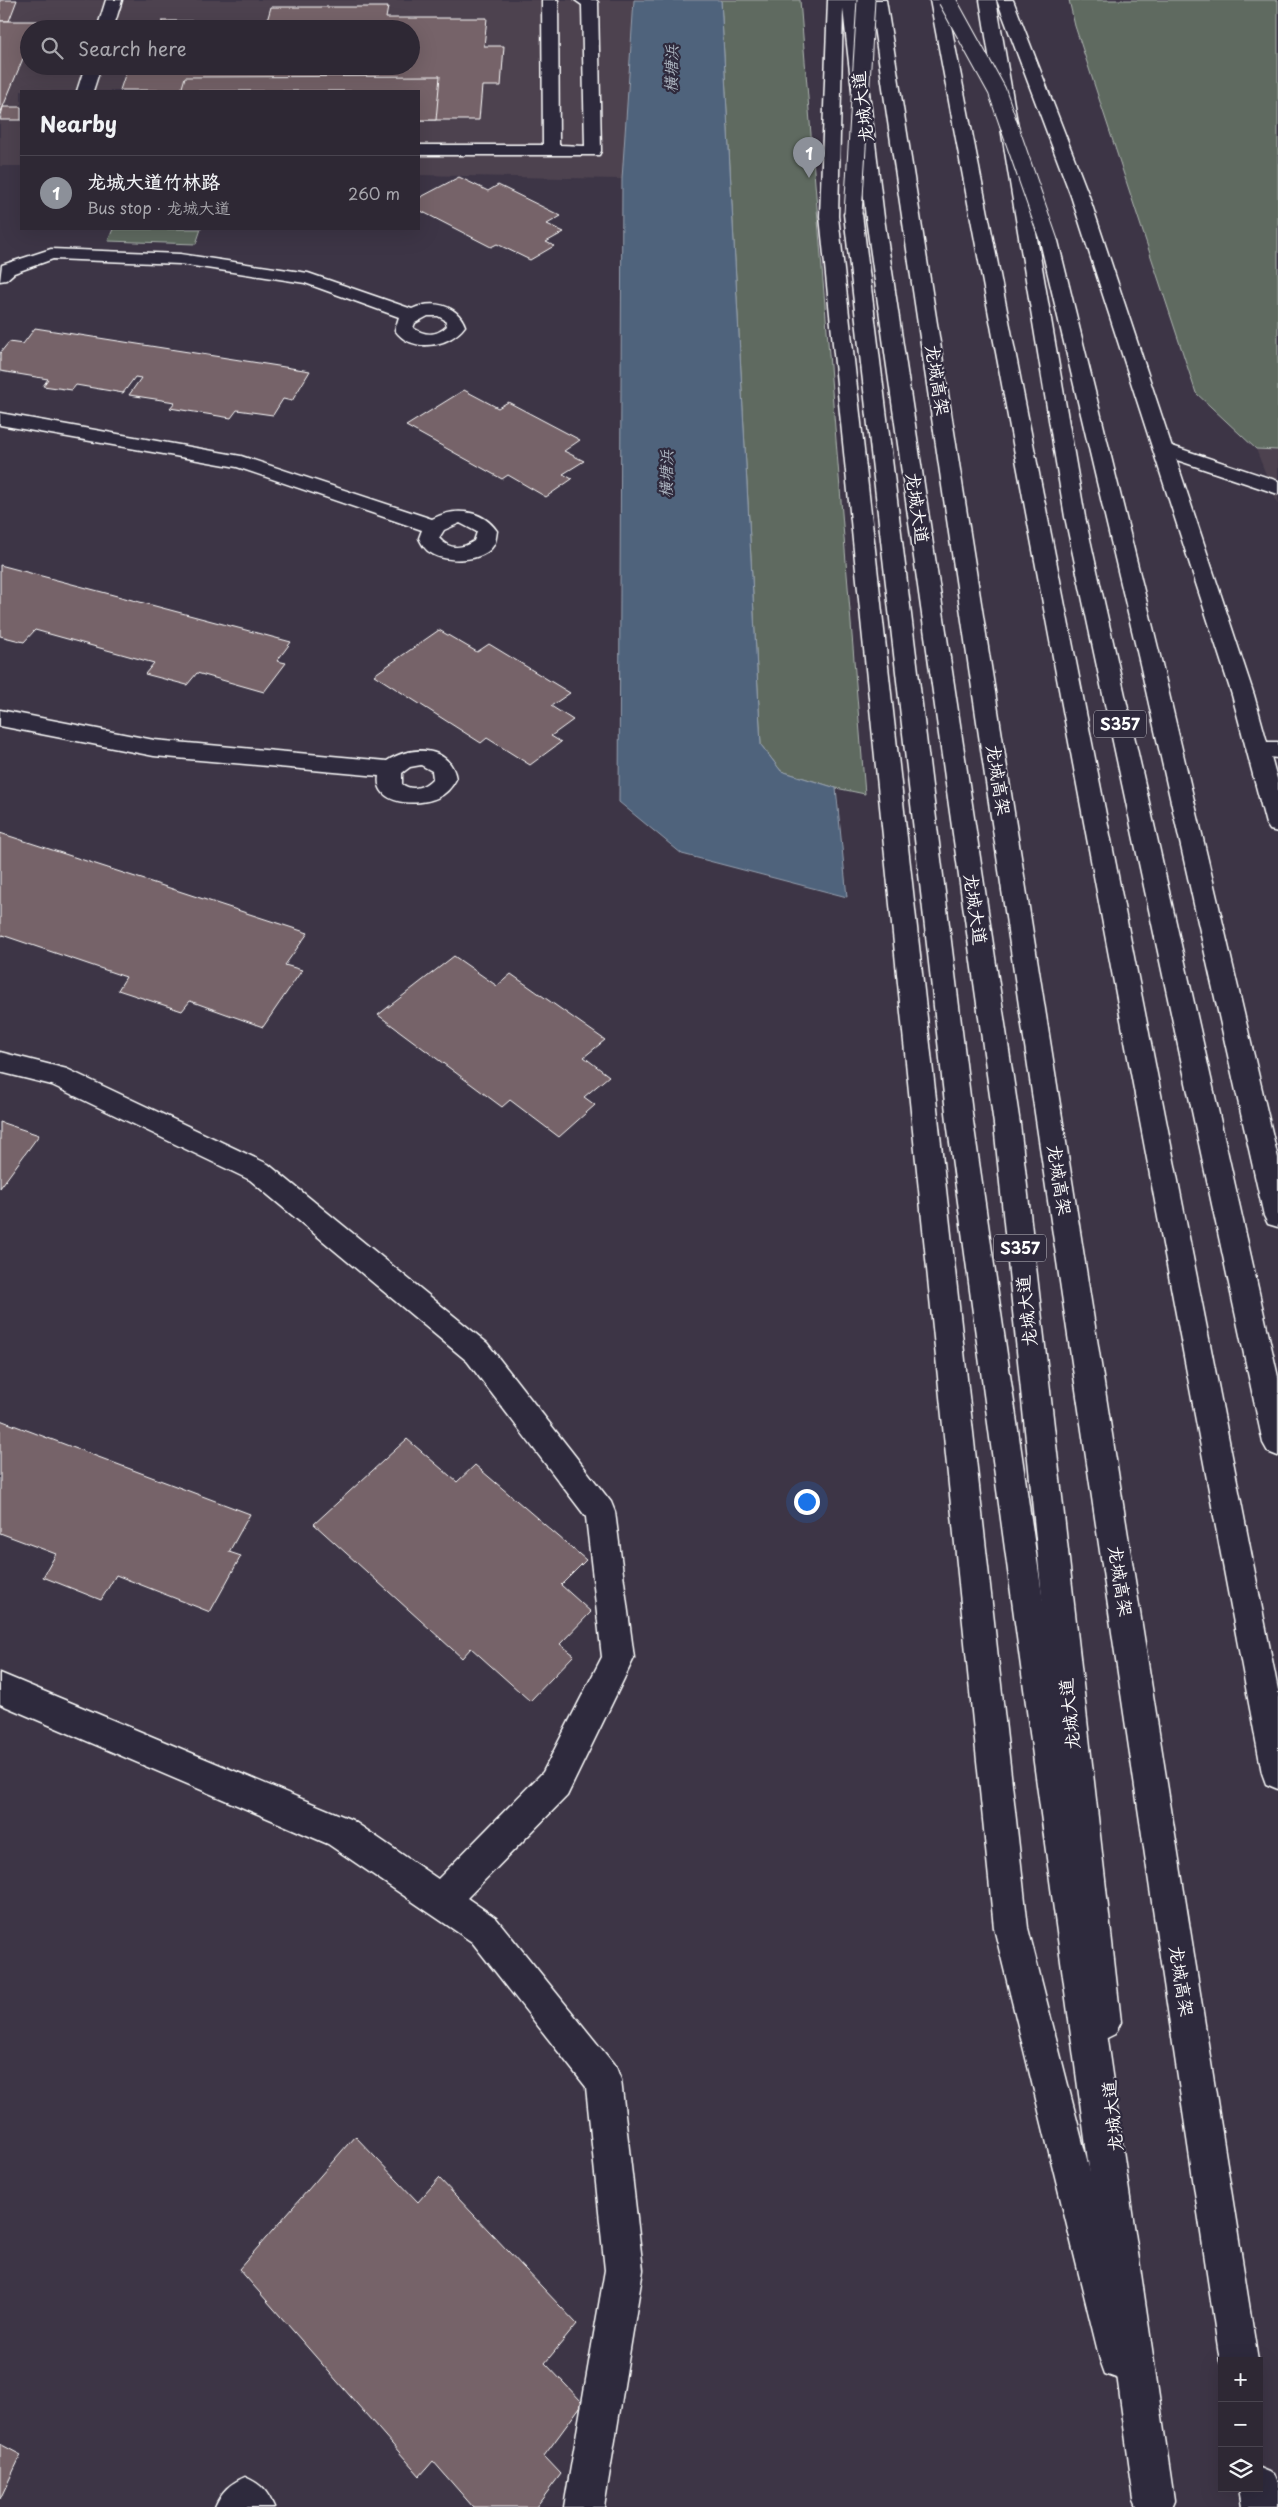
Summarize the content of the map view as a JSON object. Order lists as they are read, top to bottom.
{
  "streets": {
    "main road": ["龙城大道", "龙城高架", "S357"]
  },
  "water": ["横塘浜"],
  "page": {
    "search": "Search here",
    "heading": "Nearby",
    "pins": "1",
    "list": [
      {
        "mark": "1",
        "name": "龙城大道竹林路",
        "note": "Bus stop · 龙城大道",
        "value": "260 m"
      }
    ],
    "map_buttons": ["+", "−"]
  }
}
